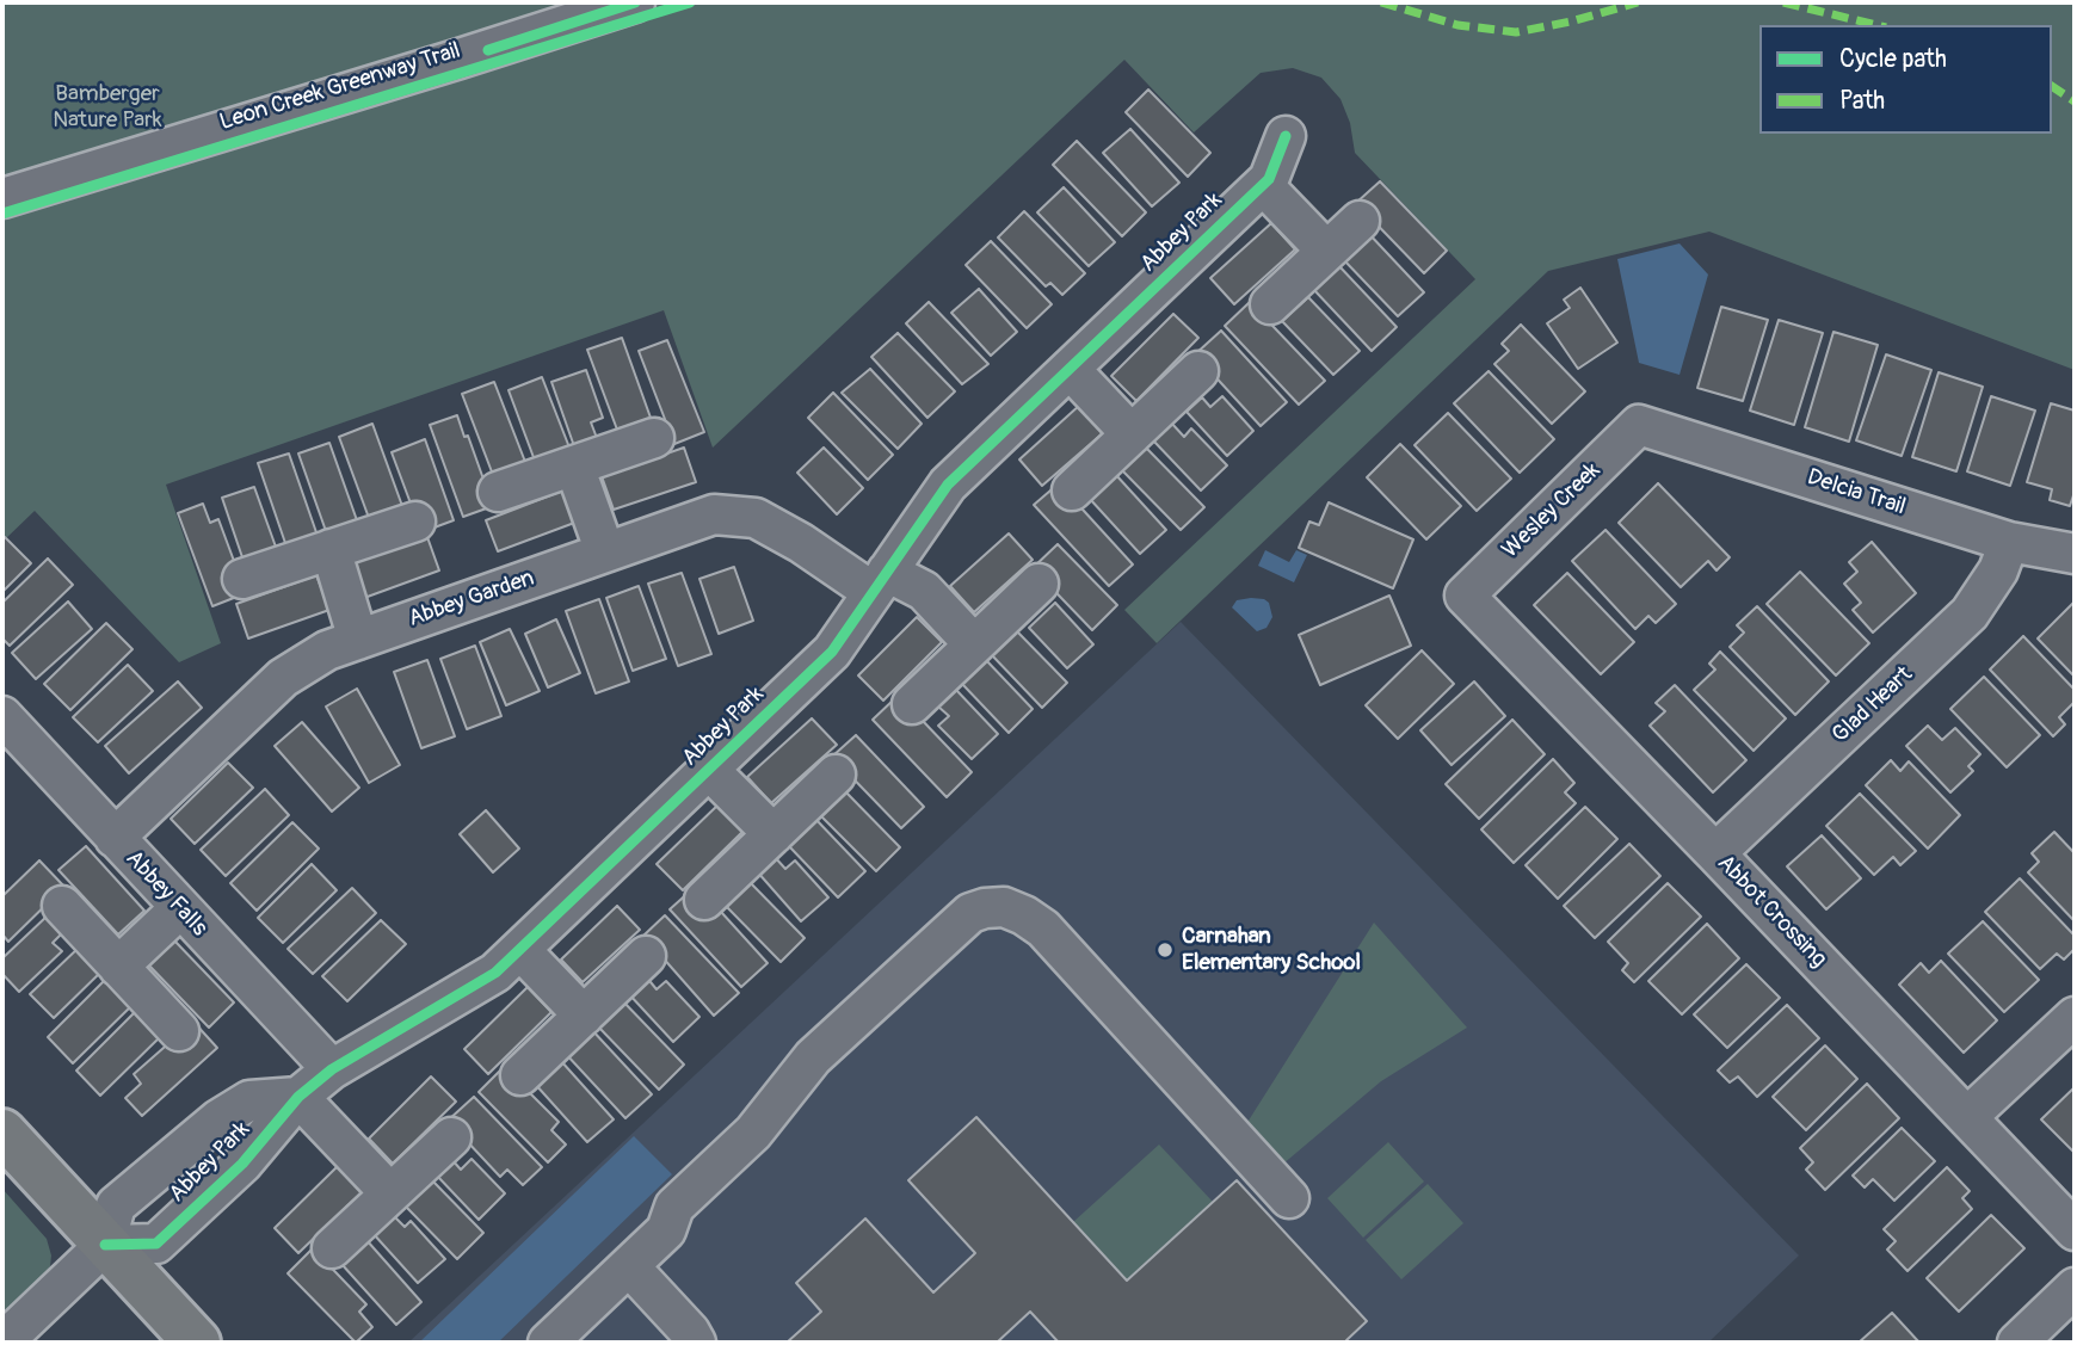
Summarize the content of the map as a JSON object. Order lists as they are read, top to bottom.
{
  "streets": {
    "street": [
      "Abbey Park",
      "Delcia Trail",
      "Wesley Creek",
      "Abbey Garden",
      "Glad Heart",
      "Abbey Falls",
      "Abbot Crossing"
    ],
    "cycle path": ["Leon Creek Greenway Trail"]
  },
  "crossings": [
    ["Abbey Park", "Abbey Garden"],
    ["Abbey Park", "Abbey Falls"],
    ["Delcia Trail", "Wesley Creek"],
    ["Delcia Trail", "Glad Heart"],
    ["Wesley Creek", "Abbot Crossing"],
    ["Abbey Garden", "Abbey Falls"],
    ["Glad Heart", "Abbot Crossing"]
  ],
  "parks": ["Bamberger Nature Park"],
  "places": ["Carnahan Elementary School"],
  "legend": ["Cycle path", "Path"]
}
